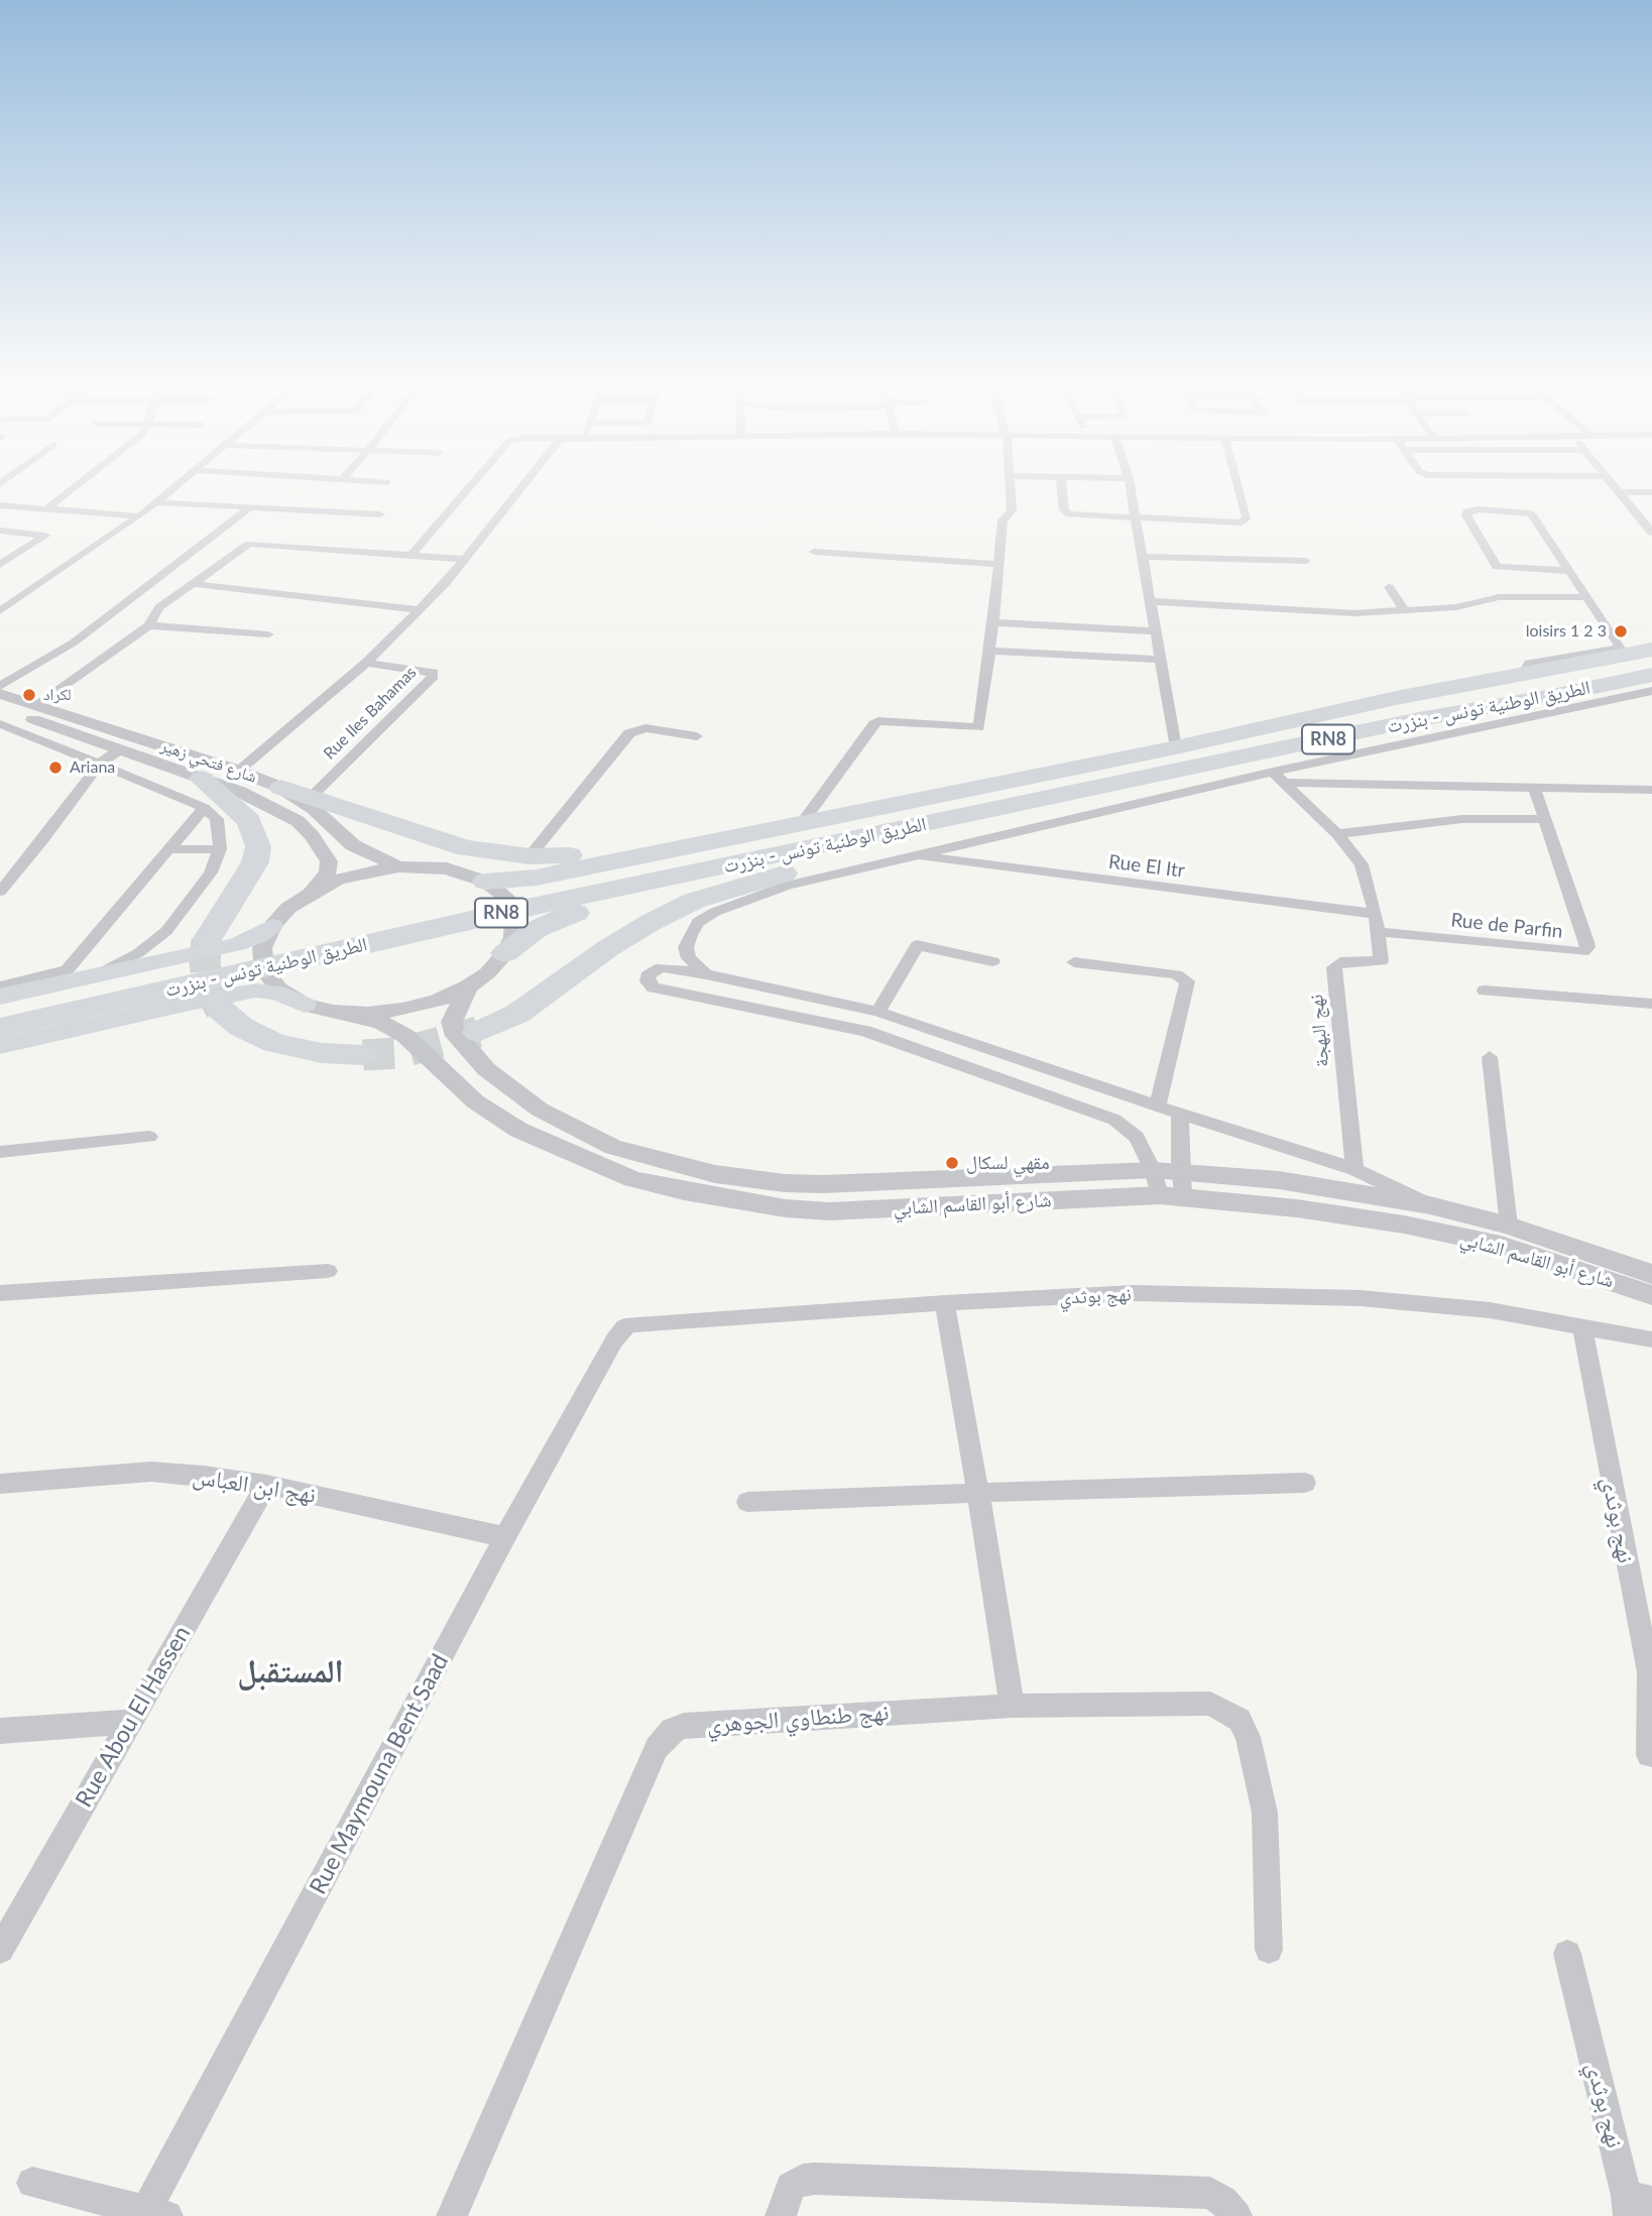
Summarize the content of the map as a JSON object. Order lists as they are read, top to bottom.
{
  "streets": {
    "highway": ["الطريق الوطنية تونس - بنزرت", "RN8"],
    "street": [
      "Rue Iles Bahamas",
      "شارع فتحي زهير",
      "Rue El Itr",
      "Rue de Parfin",
      "نهج البهجة",
      "شارع أبو القاسم الشابي",
      "نهج بوثدي",
      "نهج ابن العباس",
      "Rue Abou El Hassen",
      "نهج طنطاوي الجوهري",
      "Rue Maymouna Bent Saad"
    ]
  },
  "crossings": [
    ["الطريق الوطنية تونس - بنزرت", "RN8"],
    ["RN8", "شارع فتحي زهير"],
    ["RN8", "شارع أبو القاسم الشابي"],
    ["شارع فتحي زهير", "شارع أبو القاسم الشابي"],
    ["Rue de Parfin", "نهج البهجة"],
    ["نهج بوثدي", "Rue Maymouna Bent Saad"],
    ["نهج ابن العباس", "Rue Abou El Hassen"],
    ["نهج ابن العباس", "Rue Maymouna Bent Saad"]
  ],
  "districts": ["المستقبل"],
  "places": [
    "loisirs 1 2 3",
    "لكراد",
    "Ariana",
    "مقهي لسكال"
  ]
}
